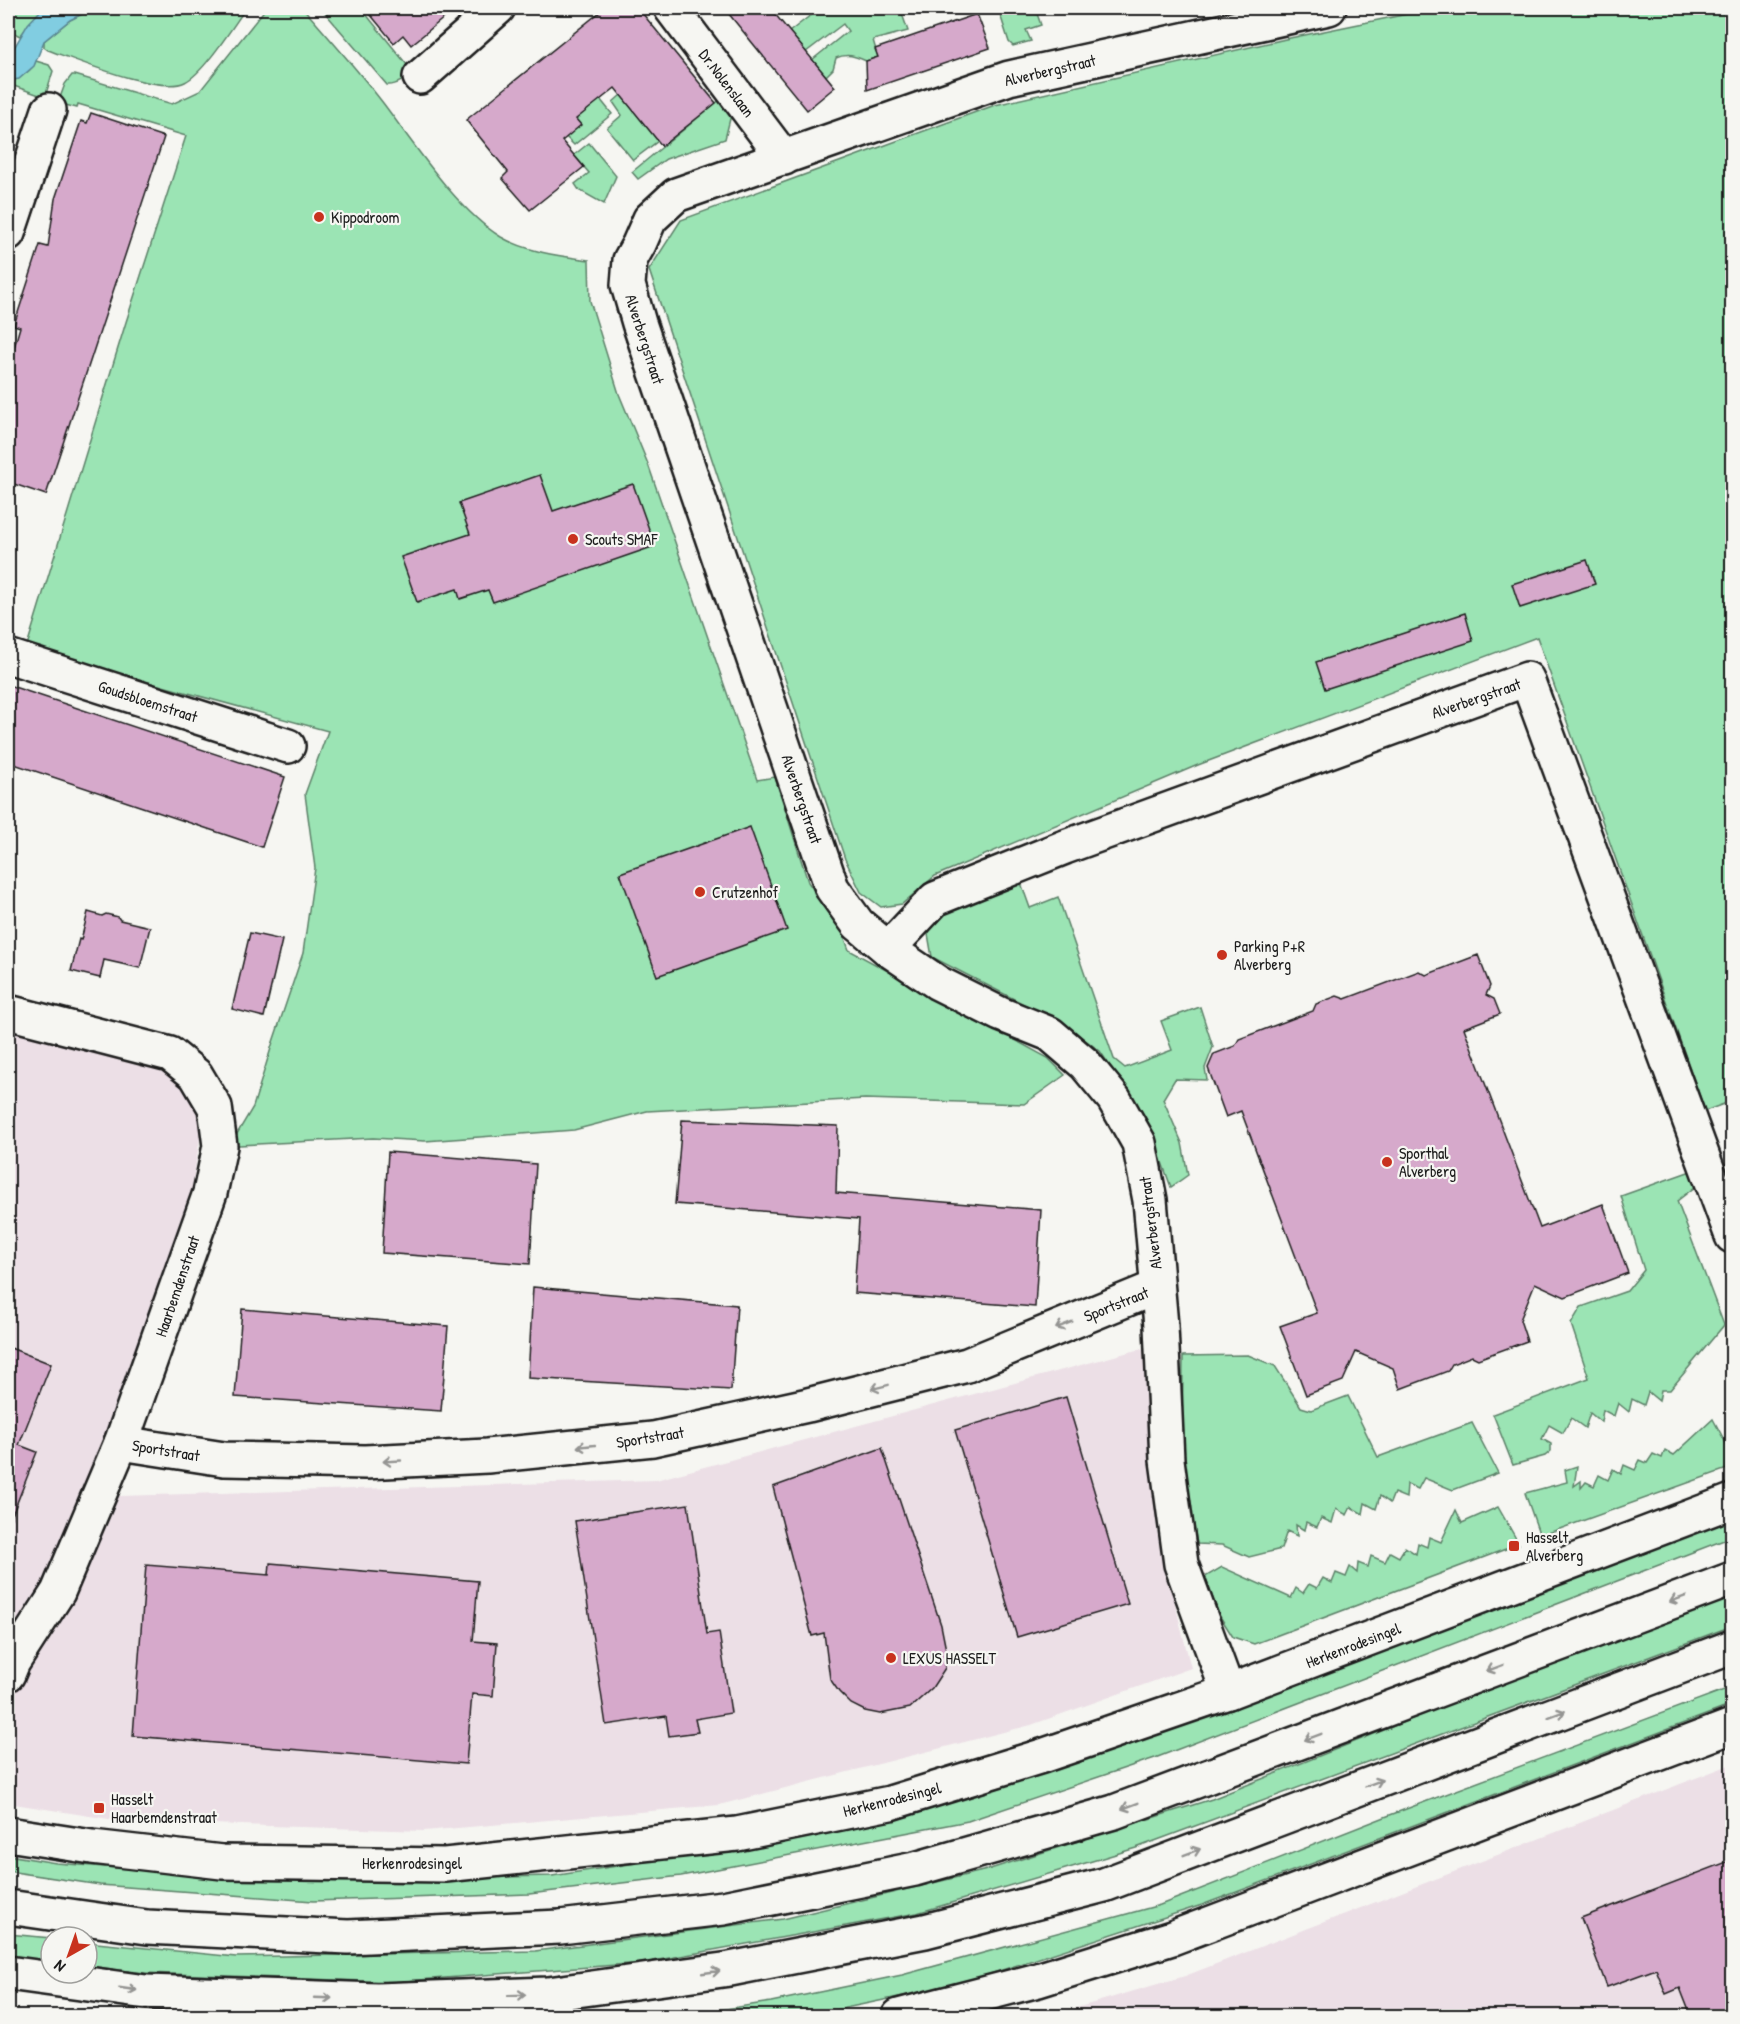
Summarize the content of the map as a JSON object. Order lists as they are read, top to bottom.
{
  "streets": {
    "main road": [
      "Alverbergstraat",
      "Dr.Nolenslaan",
      "Goudsbloemstraat",
      "Haarbemdenstraat",
      "Sportstraat",
      "Herkenrodesingel"
    ]
  },
  "crossings": [
    ["Alverbergstraat", "Dr.Nolenslaan"],
    ["Alverbergstraat", "Sportstraat"],
    ["Alverbergstraat", "Herkenrodesingel"],
    ["Haarbemdenstraat", "Sportstraat"]
  ],
  "one_way": ["Sportstraat"],
  "places": {
    "other": [
      "Kippodroom",
      "Scouts SMAF",
      "Crutzenhof",
      "Parking P+R Alverberg",
      "Sporthal Alverberg",
      "LEXUS HASSELT"
    ],
    "transit": ["Hasselt Alverberg", "Hasselt Haarbemdenstraat"]
  },
  "north": "bottom left"
}
